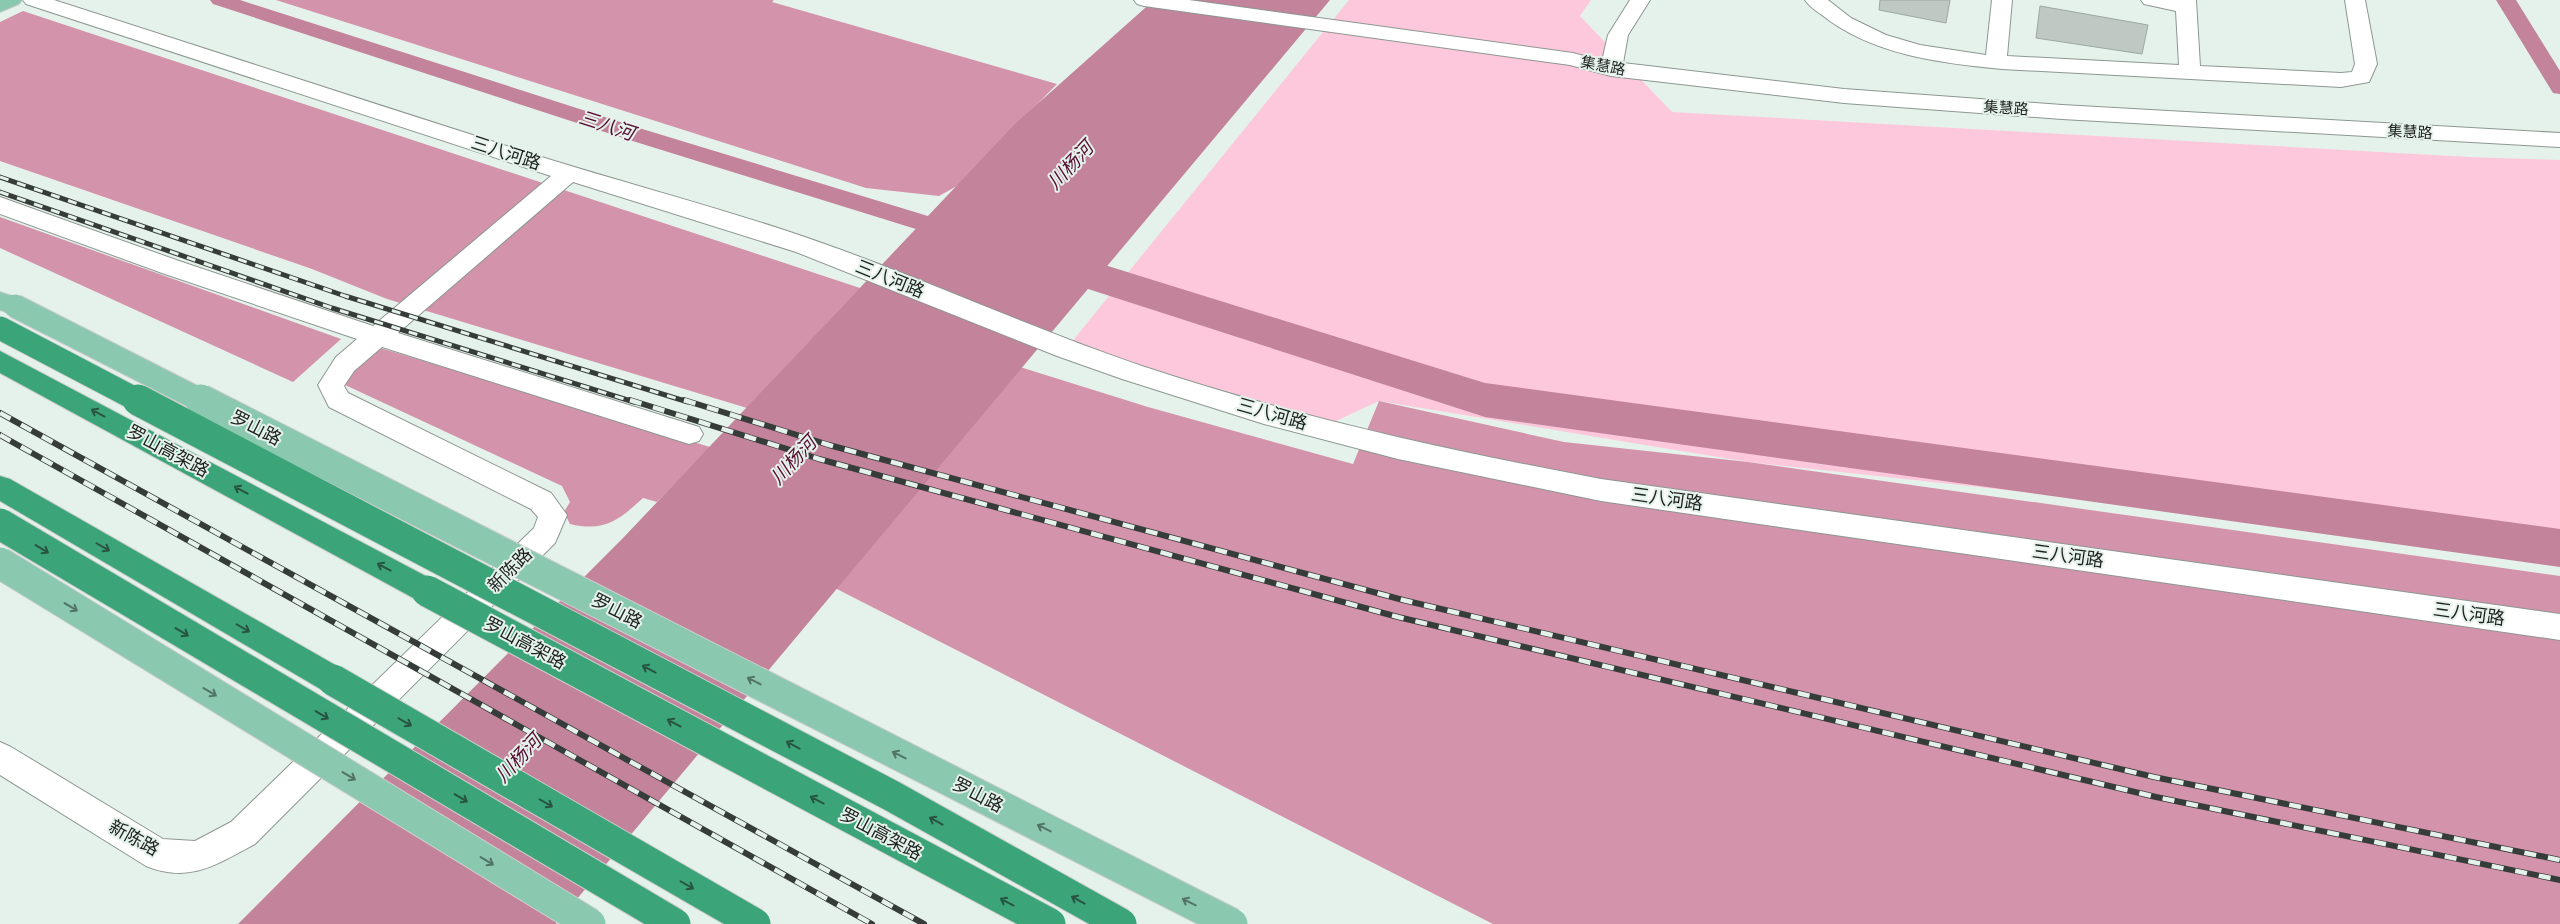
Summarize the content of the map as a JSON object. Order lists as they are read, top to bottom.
{
  "streets": {
    "highway": ["罗山高架路"],
    "main road": ["罗山路"],
    "street": ["集慧路", "三八河路", "新陈路"]
  },
  "crossings": [
    ["三八河路", "新陈路"]
  ],
  "one_way": ["罗山路"],
  "water": ["三八河", "川杨河"]
}
